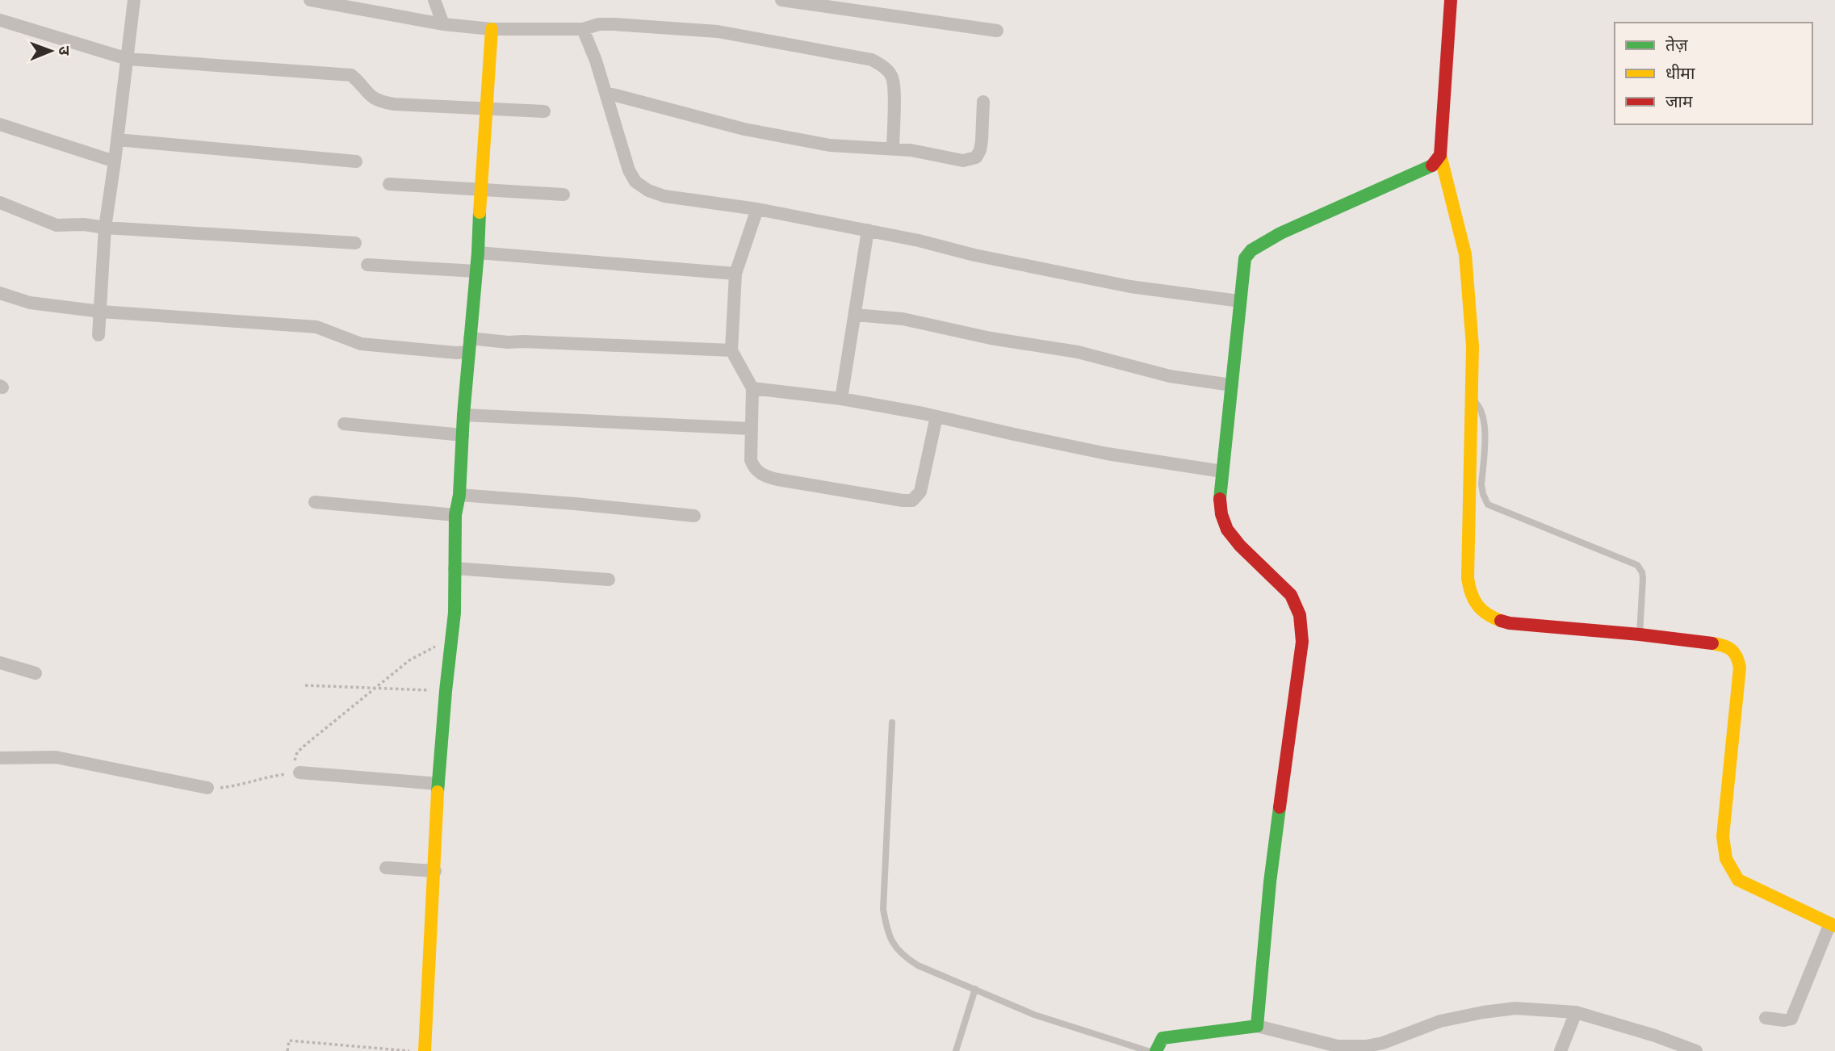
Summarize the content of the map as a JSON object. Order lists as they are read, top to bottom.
{
  "legend": ["तेज़", "धीमा", "जाम"],
  "north": "right"
}
